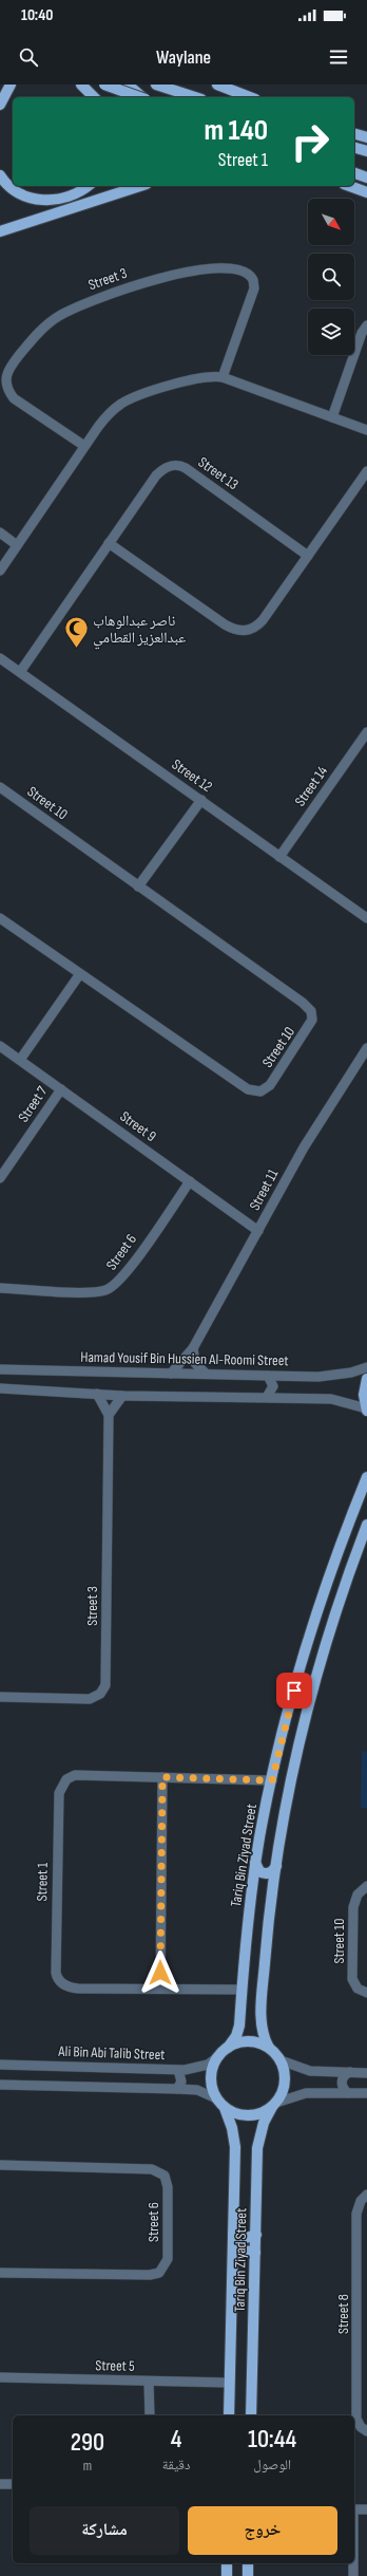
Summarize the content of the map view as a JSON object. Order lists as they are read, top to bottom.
{
  "streets": {
    "main road": ["Tariq Bin Ziyad Street"],
    "street": [
      "Street 3",
      "Street 13",
      "Street 12",
      "Street 14",
      "Street 10",
      "Street 7",
      "Street 9",
      "Street 11",
      "Street 6",
      "Hamad Yousif Bin Hussien Al-Roomi Street",
      "Street 1",
      "Ali Bin Abi Talib Street",
      "Street 8",
      "Street 5"
    ]
  },
  "crossings": [
    ["Street 13", "Street 12"],
    ["Street 12", "Street 14"],
    ["Street 7", "Street 9"],
    ["Street 9", "Street 11"],
    ["Street 9", "Street 6"],
    ["Street 11", "Hamad Yousif Bin Hussien Al-Roomi Street"],
    ["Tariq Bin Ziyad Street", "Street 1"],
    ["Tariq Bin Ziyad Street", "Ali Bin Abi Talib Street"],
    ["Tariq Bin Ziyad Street", "Street 5"]
  ],
  "places": {
    "mosque": ["ناصر عبدالوهاب عبدالعزيز القطامي"]
  },
  "north": "bottom right",
  "page": {
    "status": "10:40",
    "header": "Waylane",
    "turn": ["140 m", "Street 1"],
    "eta": [
      "10:44",
      "الوصول",
      "4",
      "دقيقة",
      "290",
      "m"
    ],
    "buttons": ["خروج", "مشاركة"]
  }
}
